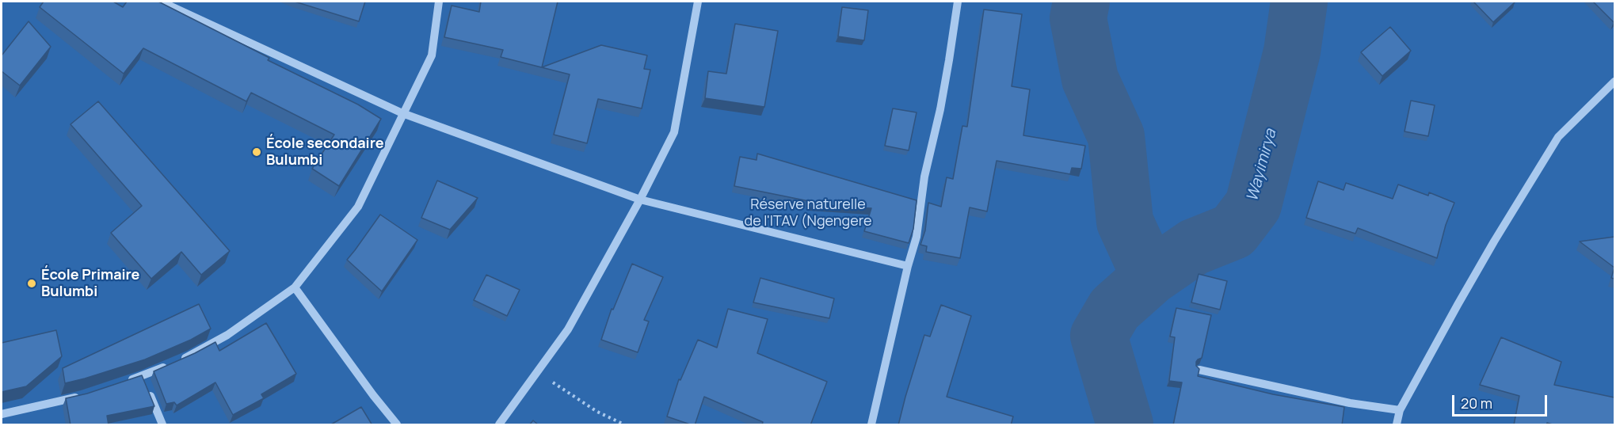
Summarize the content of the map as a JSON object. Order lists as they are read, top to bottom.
{
  "water": ["Wayimirya"],
  "parks": ["Réserve naturelle de l'ITAV (Ngengere"],
  "places": ["École secondaire Bulumbi", "École Primaire Bulumbi"],
  "scale_bar": "20 m"
}
